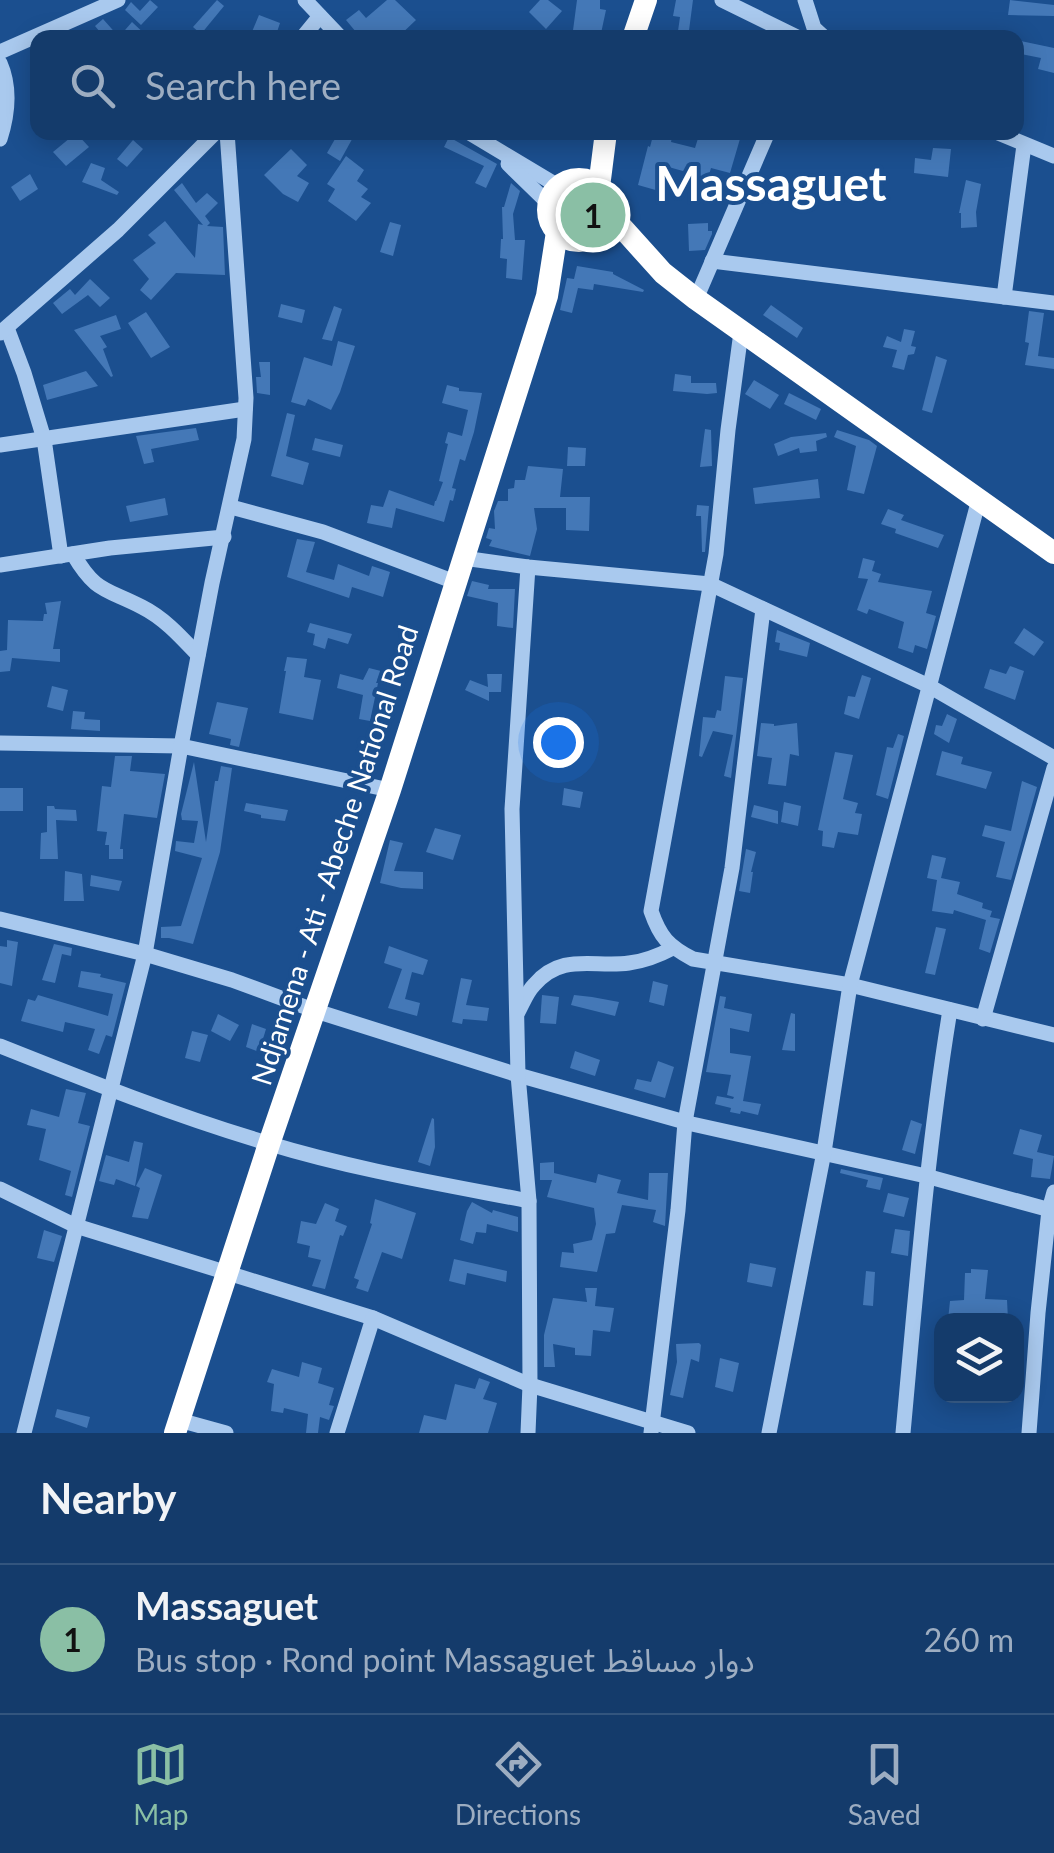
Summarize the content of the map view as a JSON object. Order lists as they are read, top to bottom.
{
  "streets": {
    "highway": ["Ndjamena - Ati - Abeche National Road"]
  },
  "districts": ["Massaguet"],
  "page": {
    "search": "Search here",
    "pins": "1",
    "heading": "Nearby",
    "list": [
      {
        "mark": "1",
        "name": "Massaguet",
        "note": "Bus stop · Rond point Massaguet دوار مساقط",
        "value": "260 m"
      }
    ],
    "nav": ["Map", "Directions", "Saved"]
  }
}
